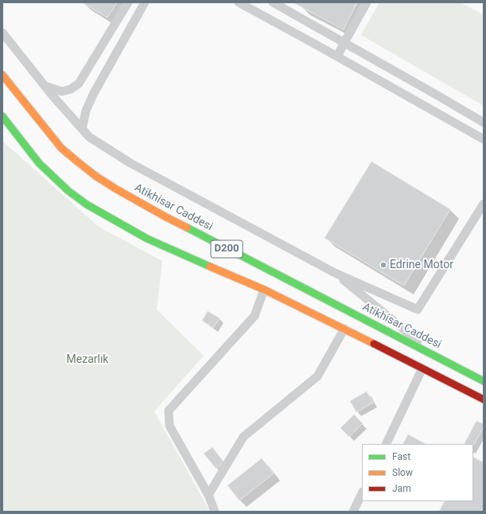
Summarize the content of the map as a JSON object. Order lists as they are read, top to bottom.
{
  "streets": {
    "highway": ["Atikhisar Caddesi", "D200"]
  },
  "parks": ["Mezarlık"],
  "places": ["Edrine Motor"],
  "legend": ["Fast", "Slow", "Jam"]
}
